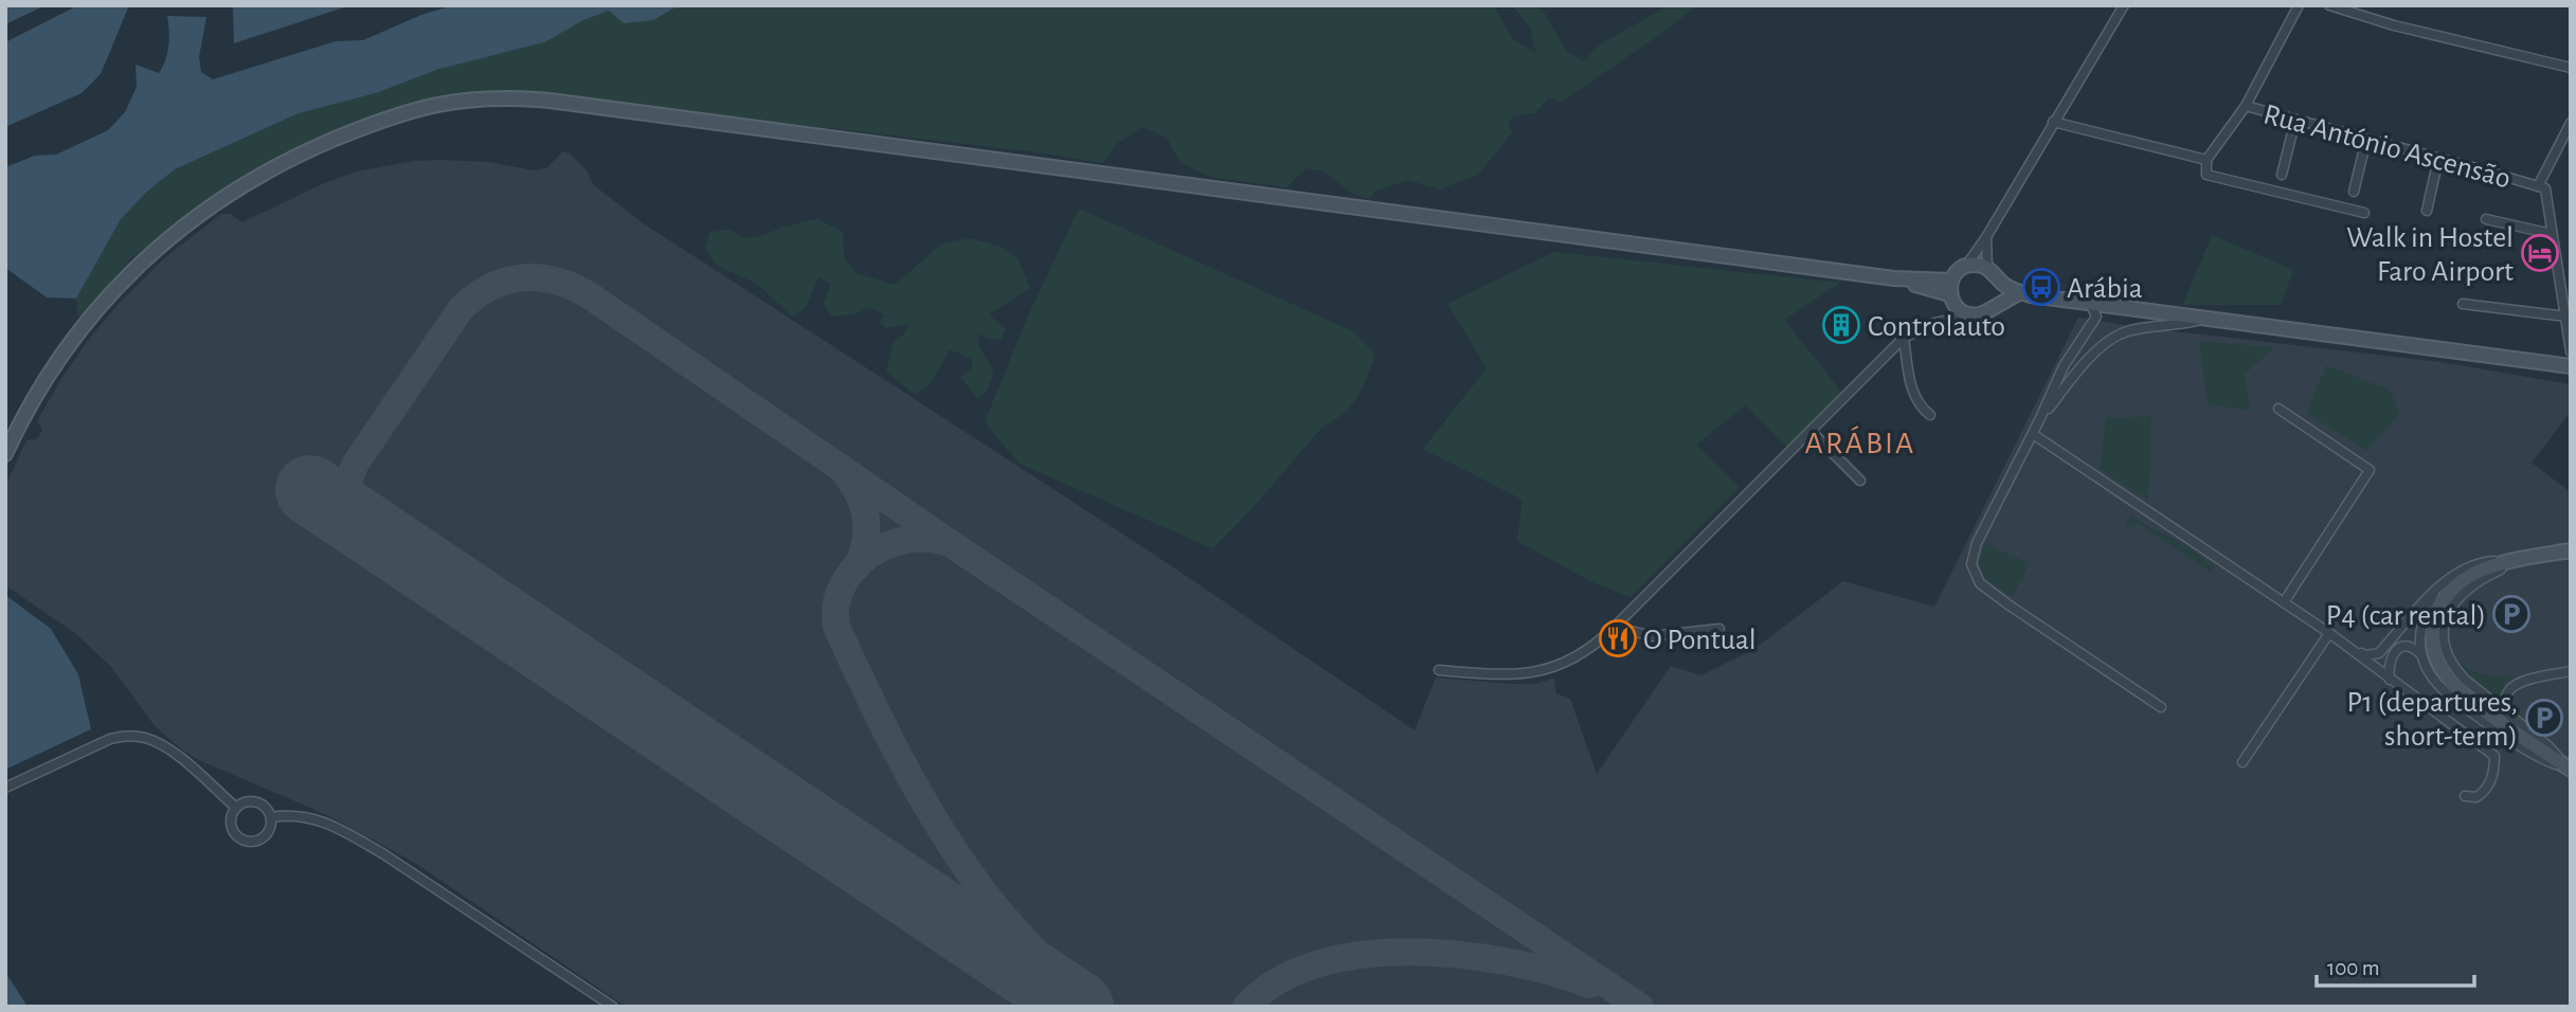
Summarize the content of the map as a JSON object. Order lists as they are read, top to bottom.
{
  "streets": {
    "street": ["Rua António Ascensão"]
  },
  "districts": ["ARÁBIA"],
  "places": {
    "hotel": ["Walk in Hostel Faro Airport"],
    "bus stop": ["Arábia"],
    "building": ["Controlauto"],
    "parking": ["P4 (car rental)", "P1 (departures, short-term)"],
    "restaurant": ["O Pontual"]
  },
  "scale_bar": "100 m"
}
